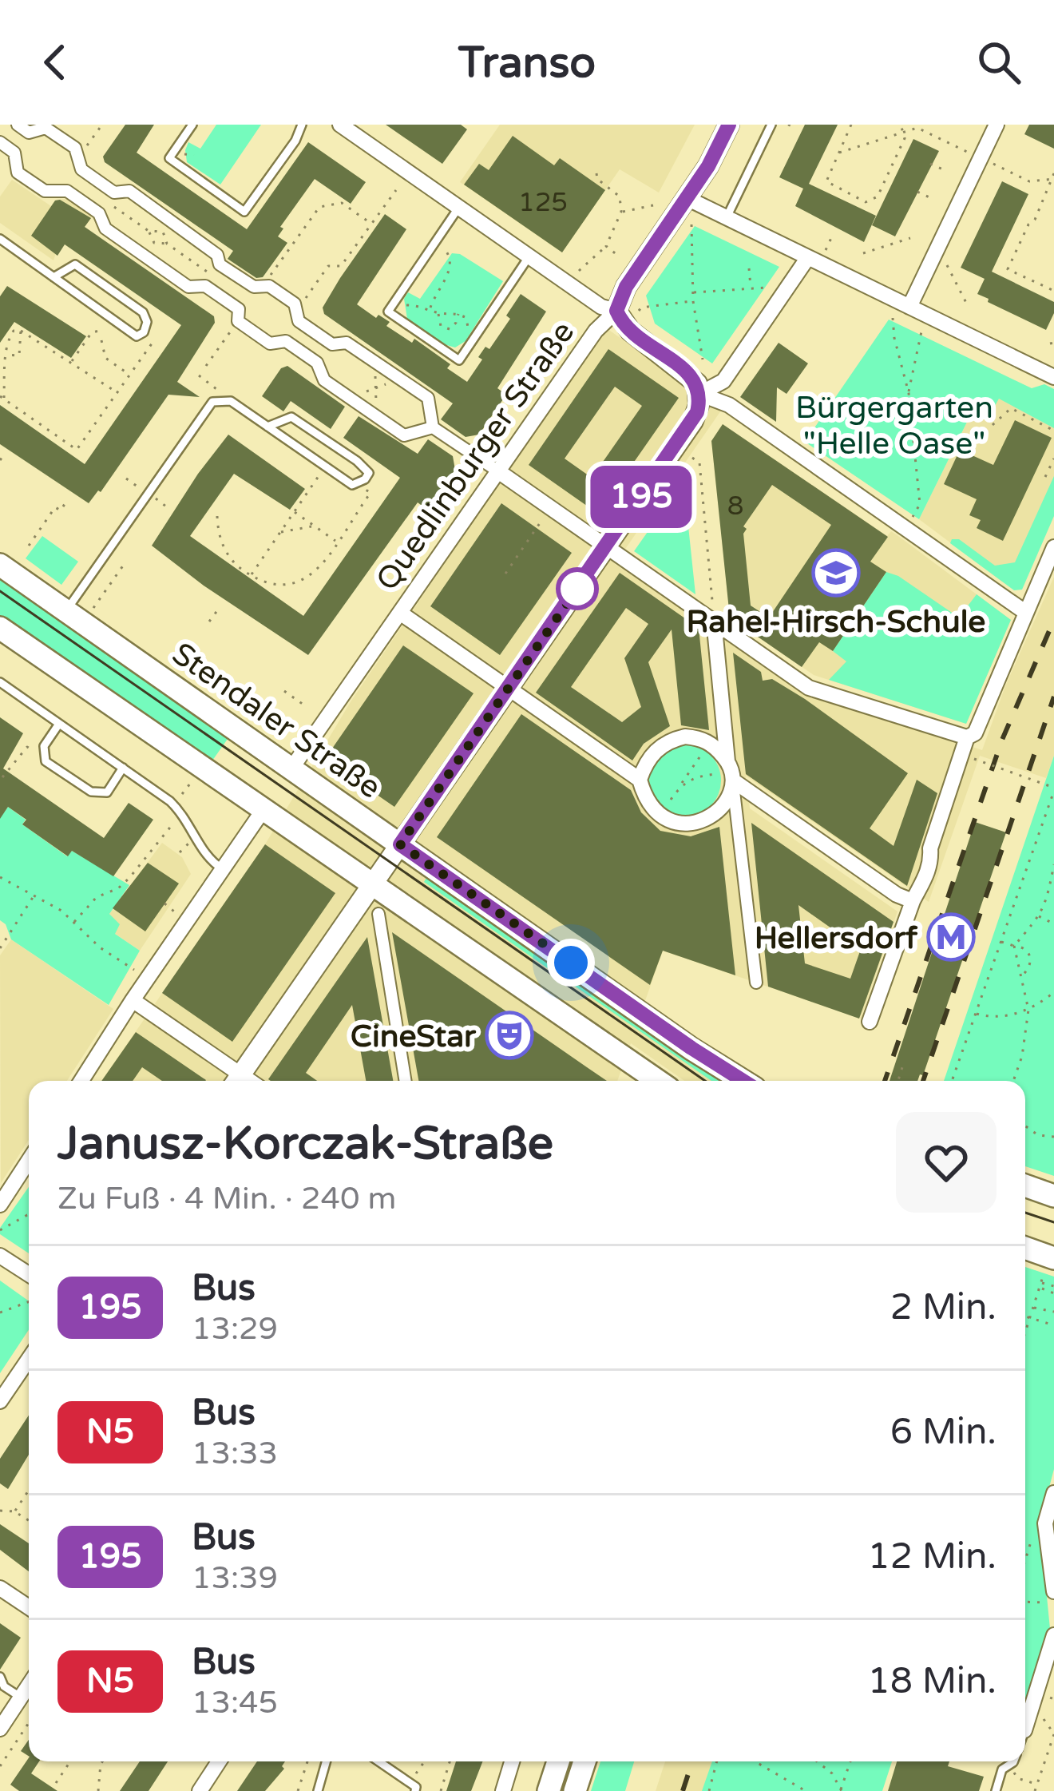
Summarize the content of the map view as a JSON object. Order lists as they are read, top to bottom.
{
  "streets": {
    "main road": ["Stendaler Straße"],
    "street": ["Quedlinburger Straße"]
  },
  "crossings": [
    ["Quedlinburger Straße", "Stendaler Straße"]
  ],
  "parks": ["Bürgergarten \"Helle Oase\""],
  "places": {
    "school or university": ["Rahel-Hirsch-Schule"],
    "metro station": ["Hellersdorf"],
    "theatre": ["CineStar"]
  },
  "lines": ["bus line 195"],
  "house_numbers": ["125", "8"],
  "page": {
    "header": "Transo",
    "on_map": "195",
    "heading": ["Janusz-Korczak-Straße", "Zu Fuß · 4 Min. · 240 m"],
    "list": [
      {
        "mark": "195",
        "name": "Bus",
        "note": "13:29",
        "value": "2 Min."
      },
      {
        "mark": "N5",
        "name": "Bus",
        "note": "13:33",
        "value": "6 Min."
      },
      {
        "mark": "195",
        "name": "Bus",
        "note": "13:39",
        "value": "12 Min."
      },
      {
        "mark": "N5",
        "name": "Bus",
        "note": "13:45",
        "value": "18 Min."
      }
    ]
  }
}
